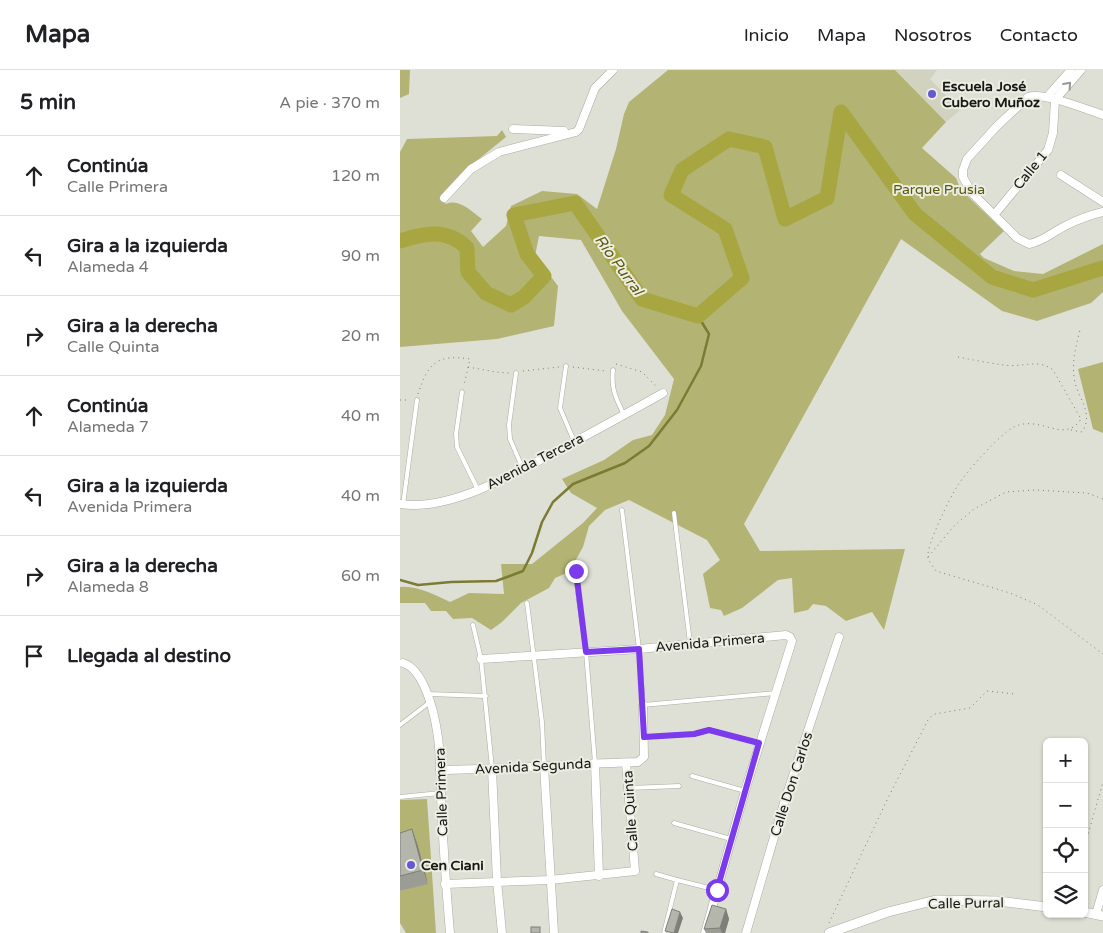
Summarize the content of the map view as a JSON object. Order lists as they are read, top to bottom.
{
  "streets": {
    "street": [
      "Calle 1",
      "Avenida Tercera",
      "Avenida Primera",
      "Avenida Segunda",
      "Calle Don Carlos",
      "Calle Primera",
      "Calle Quinta",
      "Calle Purral"
    ]
  },
  "crossings": [
    ["Avenida Segunda", "Calle Primera"],
    ["Avenida Segunda", "Calle Quinta"]
  ],
  "water": ["Río Purral"],
  "parks": ["Parque Prusia"],
  "places": ["Escuela José Cubero Muñoz", "Cen Ciani"],
  "page": {
    "header": "Mapa",
    "nav": [
      "Inicio",
      "Mapa",
      "Nosotros",
      "Contacto"
    ],
    "heading": ["5 min", "A pie · 370 m"],
    "list": [
      ["Continúa", "Calle Primera", "120 m"],
      ["Gira a la izquierda", "Alameda 4", "90 m"],
      ["Gira a la derecha", "Calle Quinta", "20 m"],
      ["Continúa", "Alameda 7", "40 m"],
      ["Gira a la izquierda", "Avenida Primera", "40 m"],
      ["Gira a la derecha", "Alameda 8", "60 m"],
      "Llegada al destino"
    ],
    "map_buttons": ["+", "−"]
  }
}
